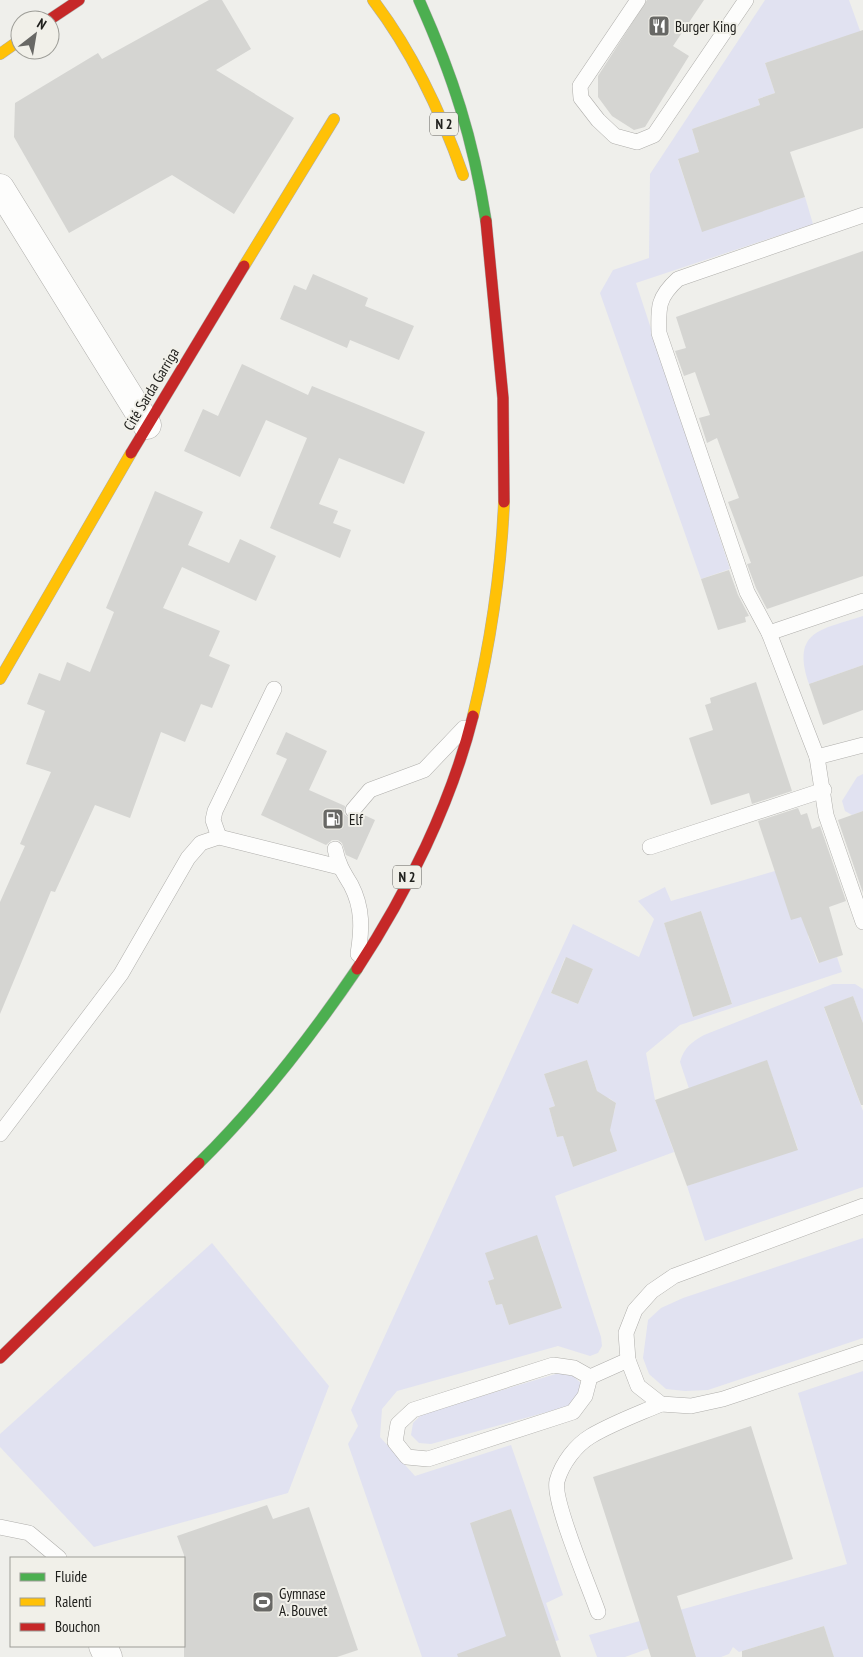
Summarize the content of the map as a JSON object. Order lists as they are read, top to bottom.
{
  "streets": {
    "main road": ["N 2", "Cité Sarda Garriga"]
  },
  "places": {
    "restaurant": ["Burger King"],
    "fuel station": ["Elf"],
    "sports": ["Gymnase A. Bouvet"]
  },
  "legend": ["Fluide", "Ralenti", "Bouchon"],
  "north": "top right"
}
